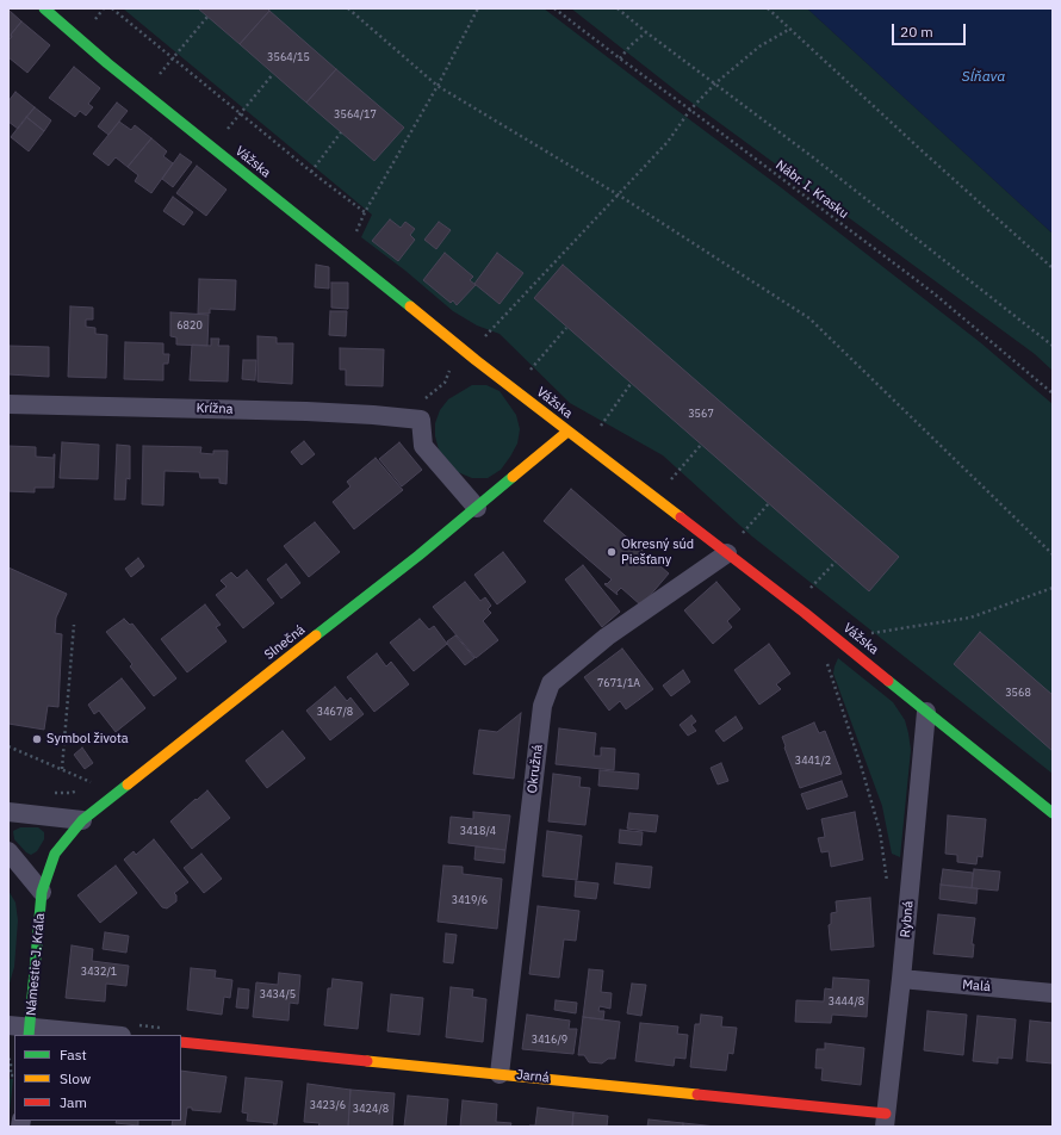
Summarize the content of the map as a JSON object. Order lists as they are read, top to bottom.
{
  "streets": {
    "street": [
      "Vážska",
      "Krížna",
      "Slnečná",
      "Okružná",
      "Rybná",
      "Námestie J. Kráľa",
      "Malá",
      "Jarná"
    ],
    "path": ["Nábr. I. Krasku"]
  },
  "crossings": [
    ["Vážska", "Slnečná"],
    ["Vážska", "Okružná"],
    ["Vážska", "Rybná"],
    ["Slnečná", "Námestie J. Kráľa"],
    ["Okružná", "Jarná"],
    ["Rybná", "Malá"],
    ["Rybná", "Jarná"]
  ],
  "water": ["Sĺňava"],
  "places": ["Okresný súd Piešťany", "Symbol života"],
  "house_numbers": [
    "3564/15",
    "3564/17",
    "6820",
    "3567",
    "7671/1A",
    "3568",
    "3467/8",
    "3441/2",
    "3418/4",
    "3419/6",
    "3432/1",
    "3434/5",
    "3444/8",
    "3416/9",
    "3423/6",
    "3424/8"
  ],
  "legend": ["Fast", "Slow", "Jam"],
  "scale_bar": "20 m"
}
